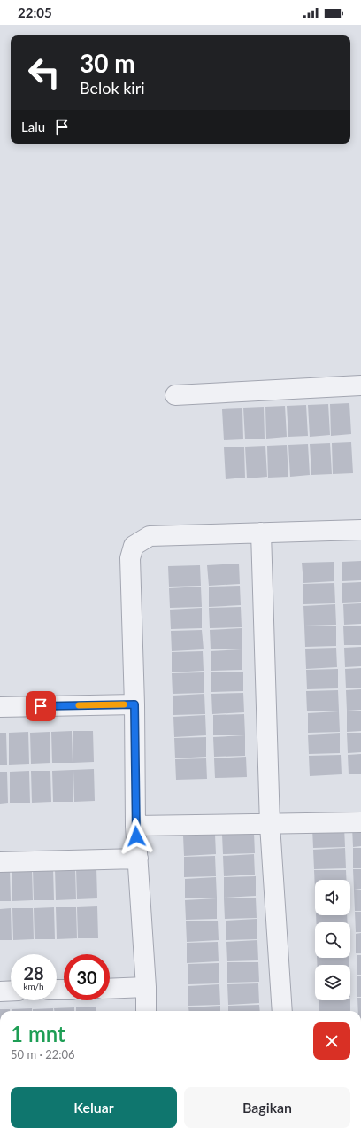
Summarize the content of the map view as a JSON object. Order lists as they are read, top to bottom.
{
  "page": {
    "status": "22:05",
    "turn": ["30 m", "Belok kiri"],
    "then": "Lalu",
    "speed": "28 km/h",
    "limit": "30",
    "heading": ["1 mnt", "50 m · 22:06"],
    "buttons": ["Keluar", "Bagikan"]
  }
}
